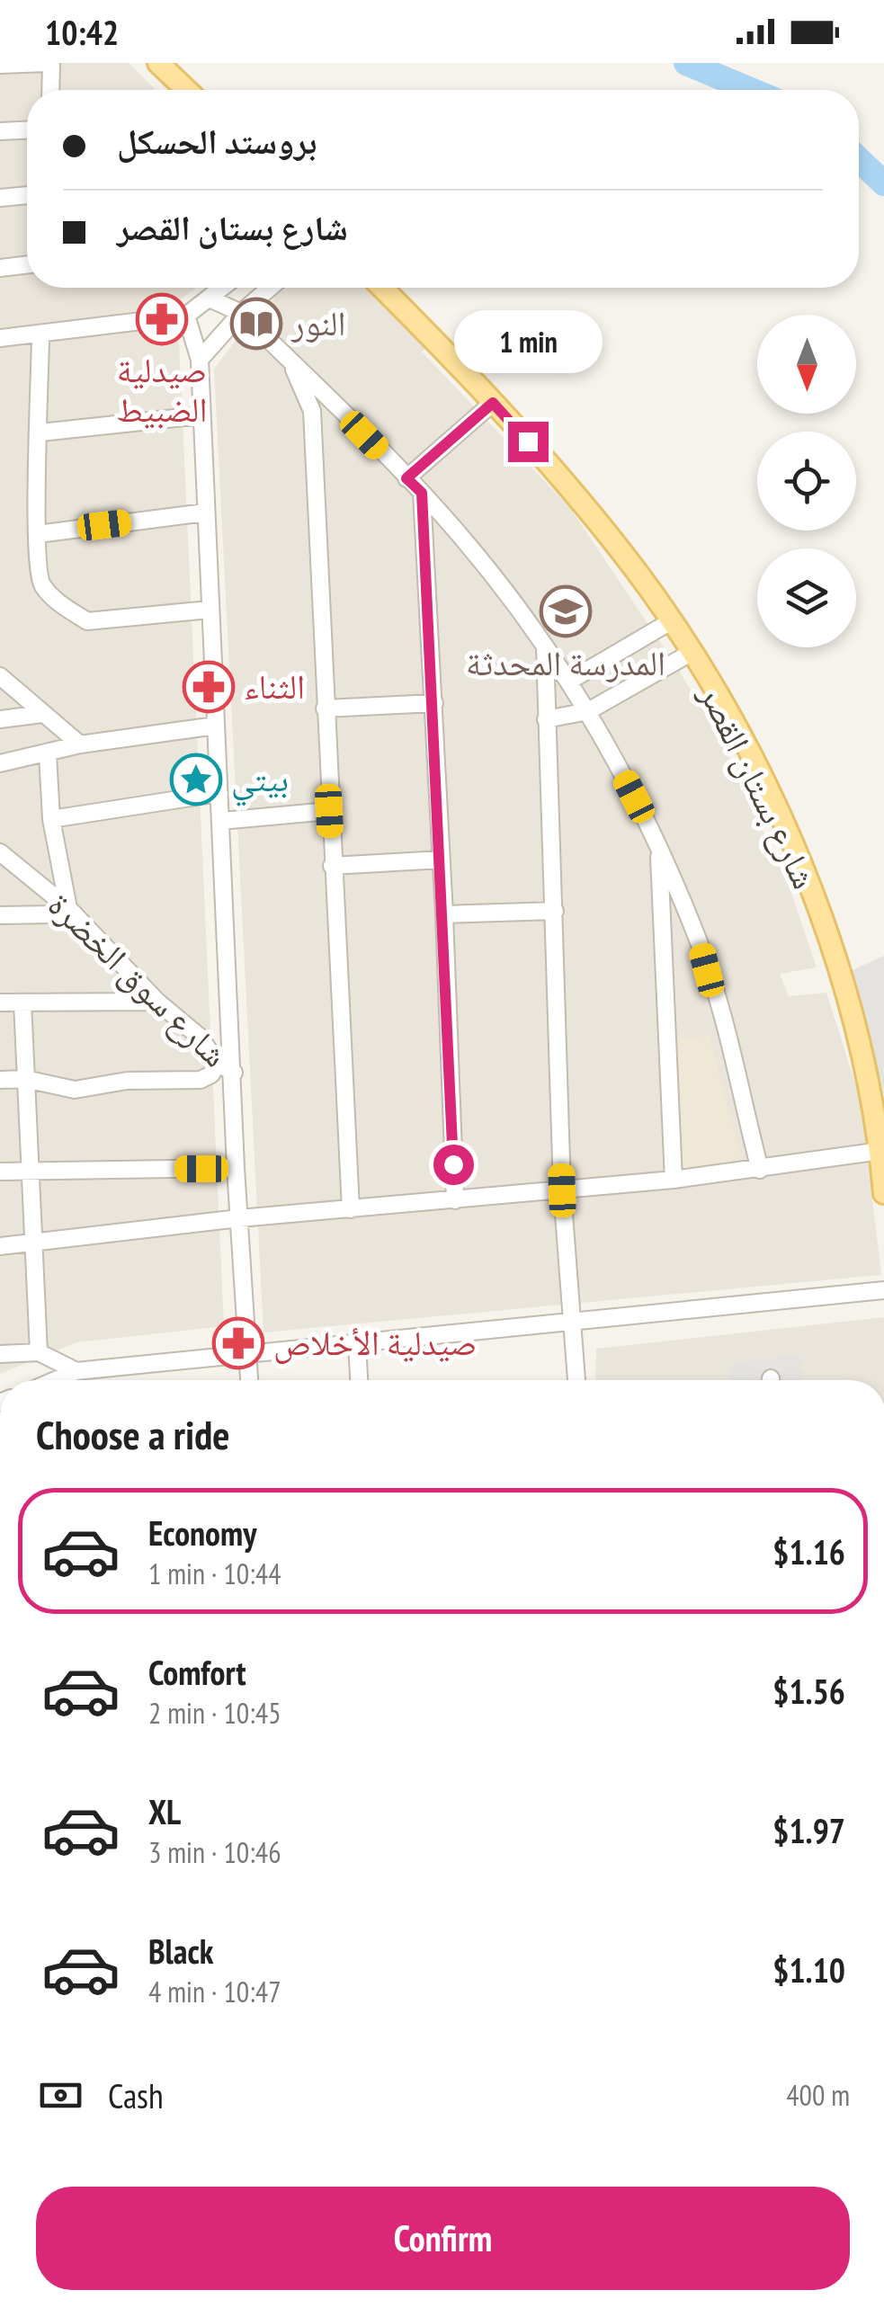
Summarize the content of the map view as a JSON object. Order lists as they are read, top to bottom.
{
  "streets": {
    "main road": ["شارع بستان القصر"],
    "street": ["شارع سوق الخضرة"]
  },
  "places": {
    "pharmacy": ["صيدلية الضبيط", "الثناء", "صيدلية اﻷخلاص"],
    "library": ["النور"],
    "school or university": ["المدرسة المحدثة"],
    "place": ["بيتي"]
  },
  "north": "bottom",
  "page": {
    "status": "10:42",
    "banner": ["بروستد الحسكل", "شارع بستان القصر"],
    "bubble": "1 min",
    "heading": "Choose a ride",
    "list": [
      {
        "name": "Economy",
        "note": "1 min · 10:44",
        "value": "$1.16"
      },
      {
        "name": "Comfort",
        "note": "2 min · 10:45",
        "value": "$1.56"
      },
      {
        "name": "XL",
        "note": "3 min · 10:46",
        "value": "$1.97"
      },
      {
        "name": "Black",
        "note": "4 min · 10:47",
        "value": "$1.10"
      }
    ],
    "pay": ["Cash", "400 m"],
    "buttons": "Confirm"
  }
}
